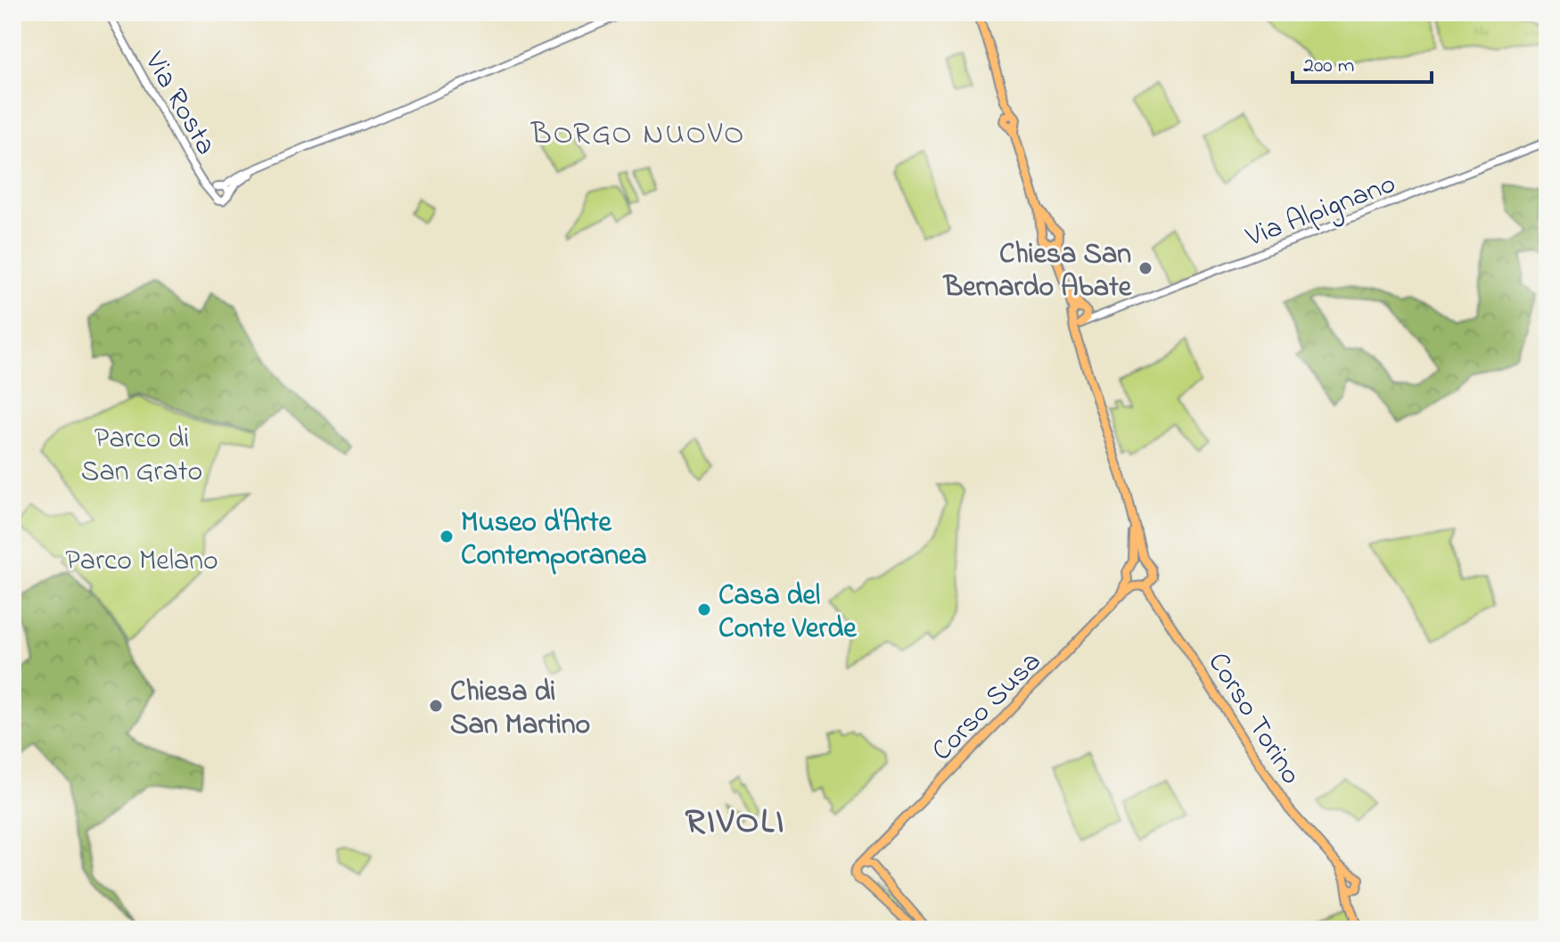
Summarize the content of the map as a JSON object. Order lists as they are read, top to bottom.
{
  "streets": {
    "main road": ["Corso Susa", "Corso Torino"],
    "street": ["Via Rosta", "Via Alpignano"]
  },
  "crossings": [
    ["Corso Susa", "Corso Torino"]
  ],
  "districts": ["BORGO NUOVO", "RIVOLI"],
  "parks": ["Parco di San Grato", "Parco Melano"],
  "places": [
    "Chiesa San Bernardo Abate",
    "Museo d'Arte Contemporanea",
    "Casa del Conte Verde",
    "Chiesa di San Martino"
  ],
  "scale_bar": "200 m"
}
